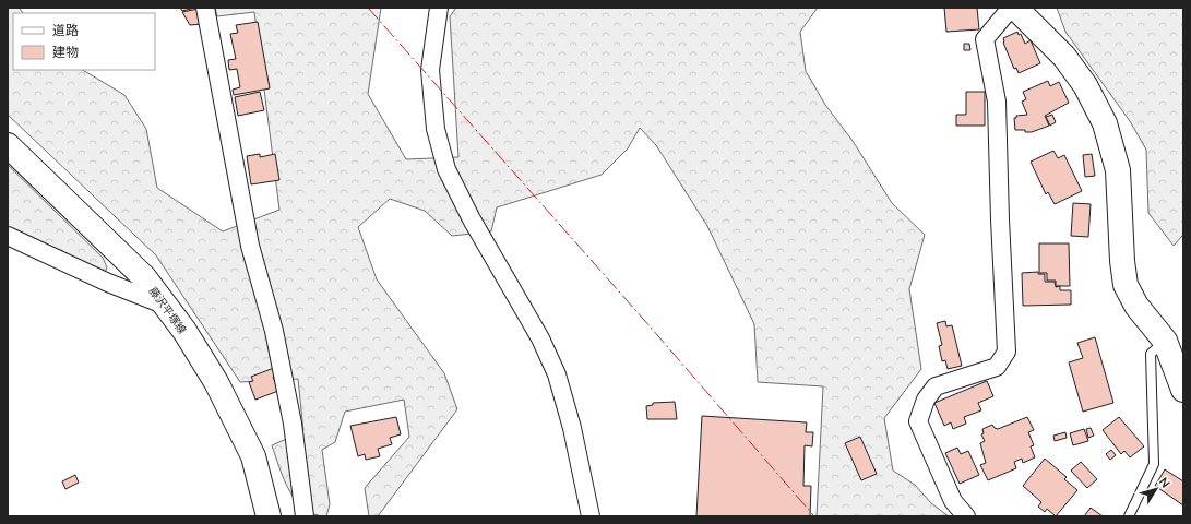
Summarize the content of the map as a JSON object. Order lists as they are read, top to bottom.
{
  "streets": {
    "main road": ["藤沢平塚線"]
  },
  "legend": ["道路", "建物"],
  "north": "top right"
}
